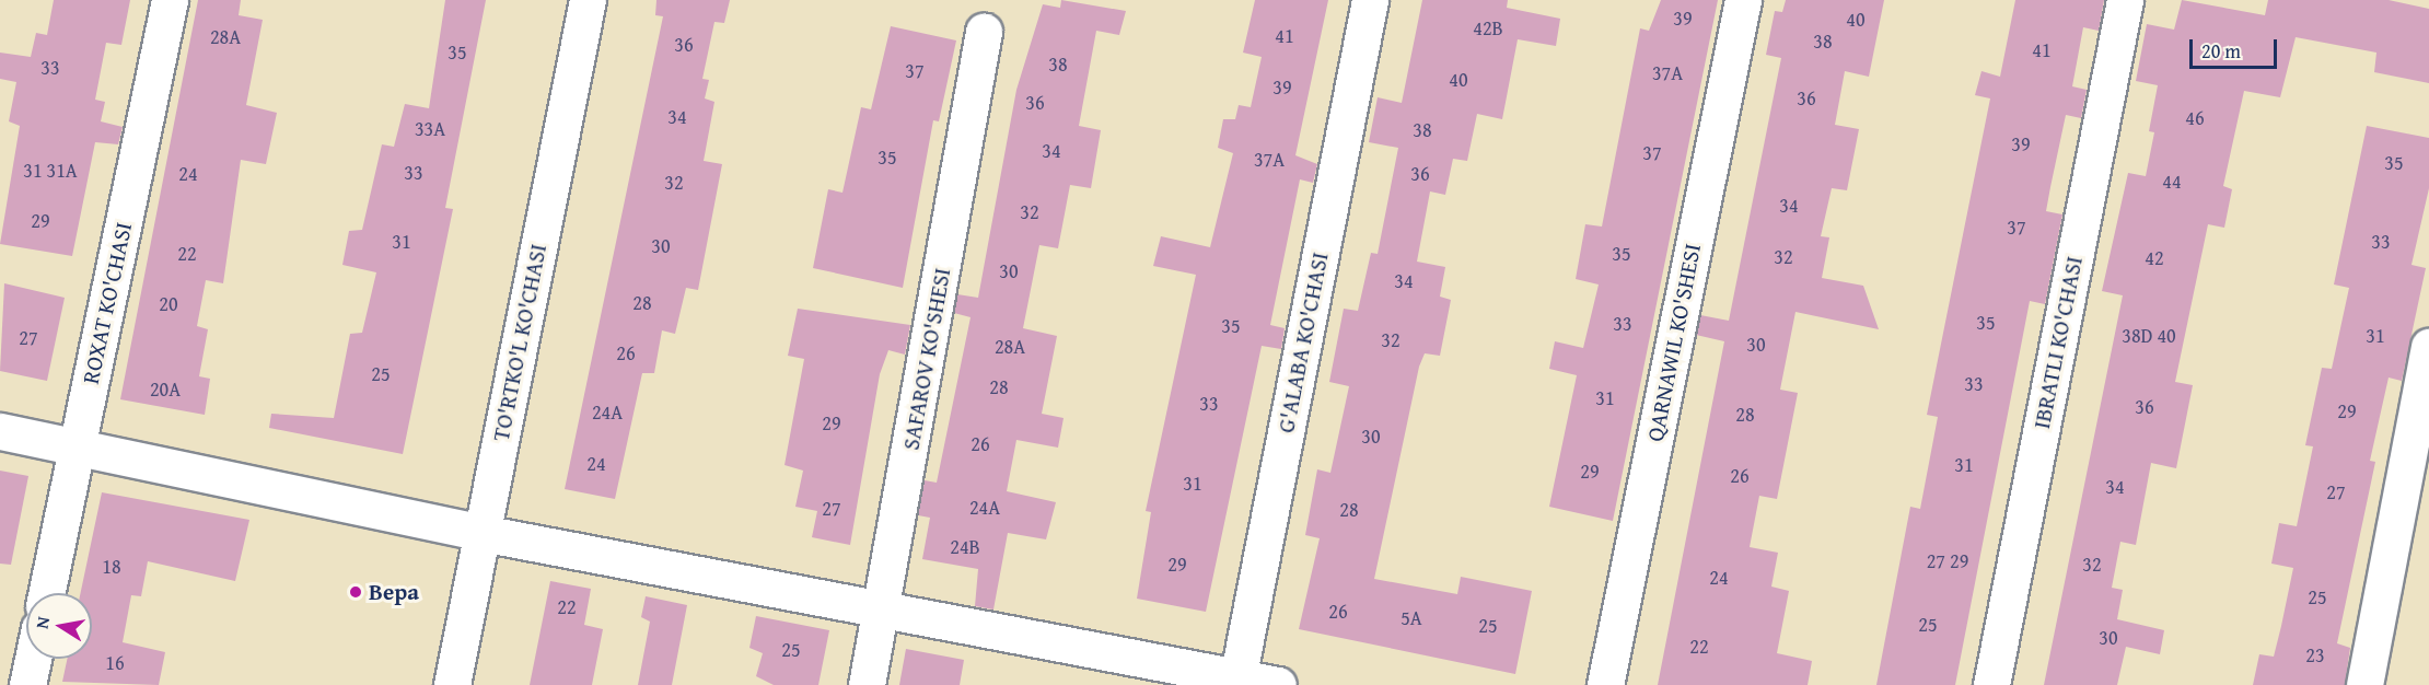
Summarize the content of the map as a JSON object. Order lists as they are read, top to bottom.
{
  "streets": {
    "street": [
      "ROXAT KO'CHASI",
      "TO'RTKO'L KO'CHASI",
      "G'ALABA KO'CHASI",
      "QARNAWIL KO'SHESI",
      "IBRATLI KO'CHASI",
      "SAFAROV KO'SHESI"
    ]
  },
  "places": ["Вера"],
  "house_numbers": [
    "39",
    "40",
    "42B",
    "41",
    "28A",
    "38",
    "36",
    "41",
    "35",
    "38",
    "33",
    "37",
    "37A",
    "40",
    "39",
    "36",
    "36",
    "34",
    "46",
    "33A",
    "38",
    "39",
    "34",
    "37",
    "35",
    "37A",
    "35",
    "31 31A",
    "33",
    "24",
    "36",
    "44",
    "32",
    "34",
    "32",
    "29",
    "37",
    "31",
    "33",
    "30",
    "22",
    "35",
    "32",
    "42",
    "30",
    "34",
    "28",
    "20",
    "35",
    "33",
    "35",
    "38D 40",
    "31",
    "27",
    "32",
    "30",
    "28A",
    "26",
    "25",
    "33",
    "28",
    "20A",
    "31",
    "33",
    "36",
    "29",
    "24A",
    "28",
    "29",
    "30",
    "26",
    "24",
    "31",
    "29",
    "26",
    "31",
    "34",
    "27",
    "24A",
    "27",
    "28",
    "24B",
    "27 29",
    "29",
    "32",
    "18",
    "24",
    "25",
    "22",
    "26",
    "5A",
    "25",
    "25",
    "30",
    "22",
    "25",
    "23",
    "16"
  ],
  "scale_bar": "20 m",
  "north": "left"
}
